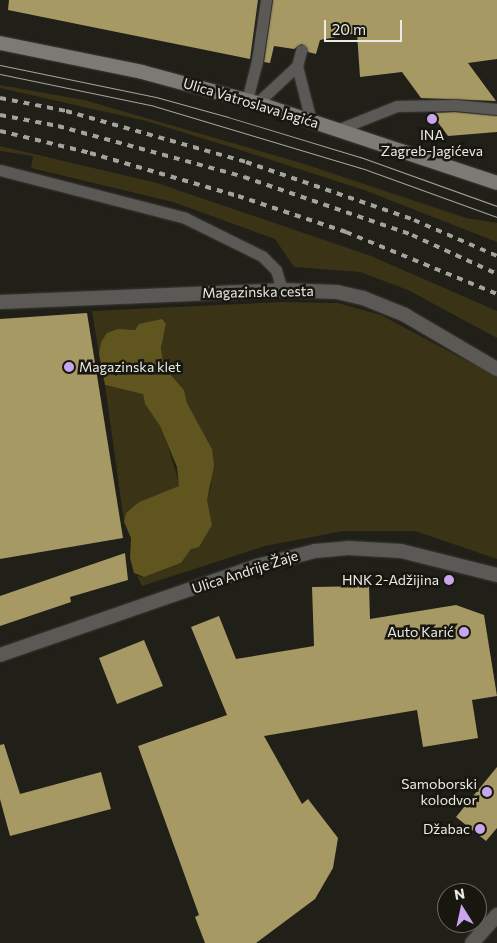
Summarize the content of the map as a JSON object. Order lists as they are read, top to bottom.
{
  "streets": {
    "main road": ["Ulica Vatroslava Jagića"],
    "street": ["Magazinska cesta", "Ulica Andrije Žaje"]
  },
  "places": [
    "INA Zagreb-Jagićeva",
    "Magazinska klet",
    "HNK 2-Adžijina",
    "Auto Karić",
    "Samoborski kolodvor",
    "Džabac"
  ],
  "scale_bar": "20 m",
  "north": "top"
}
